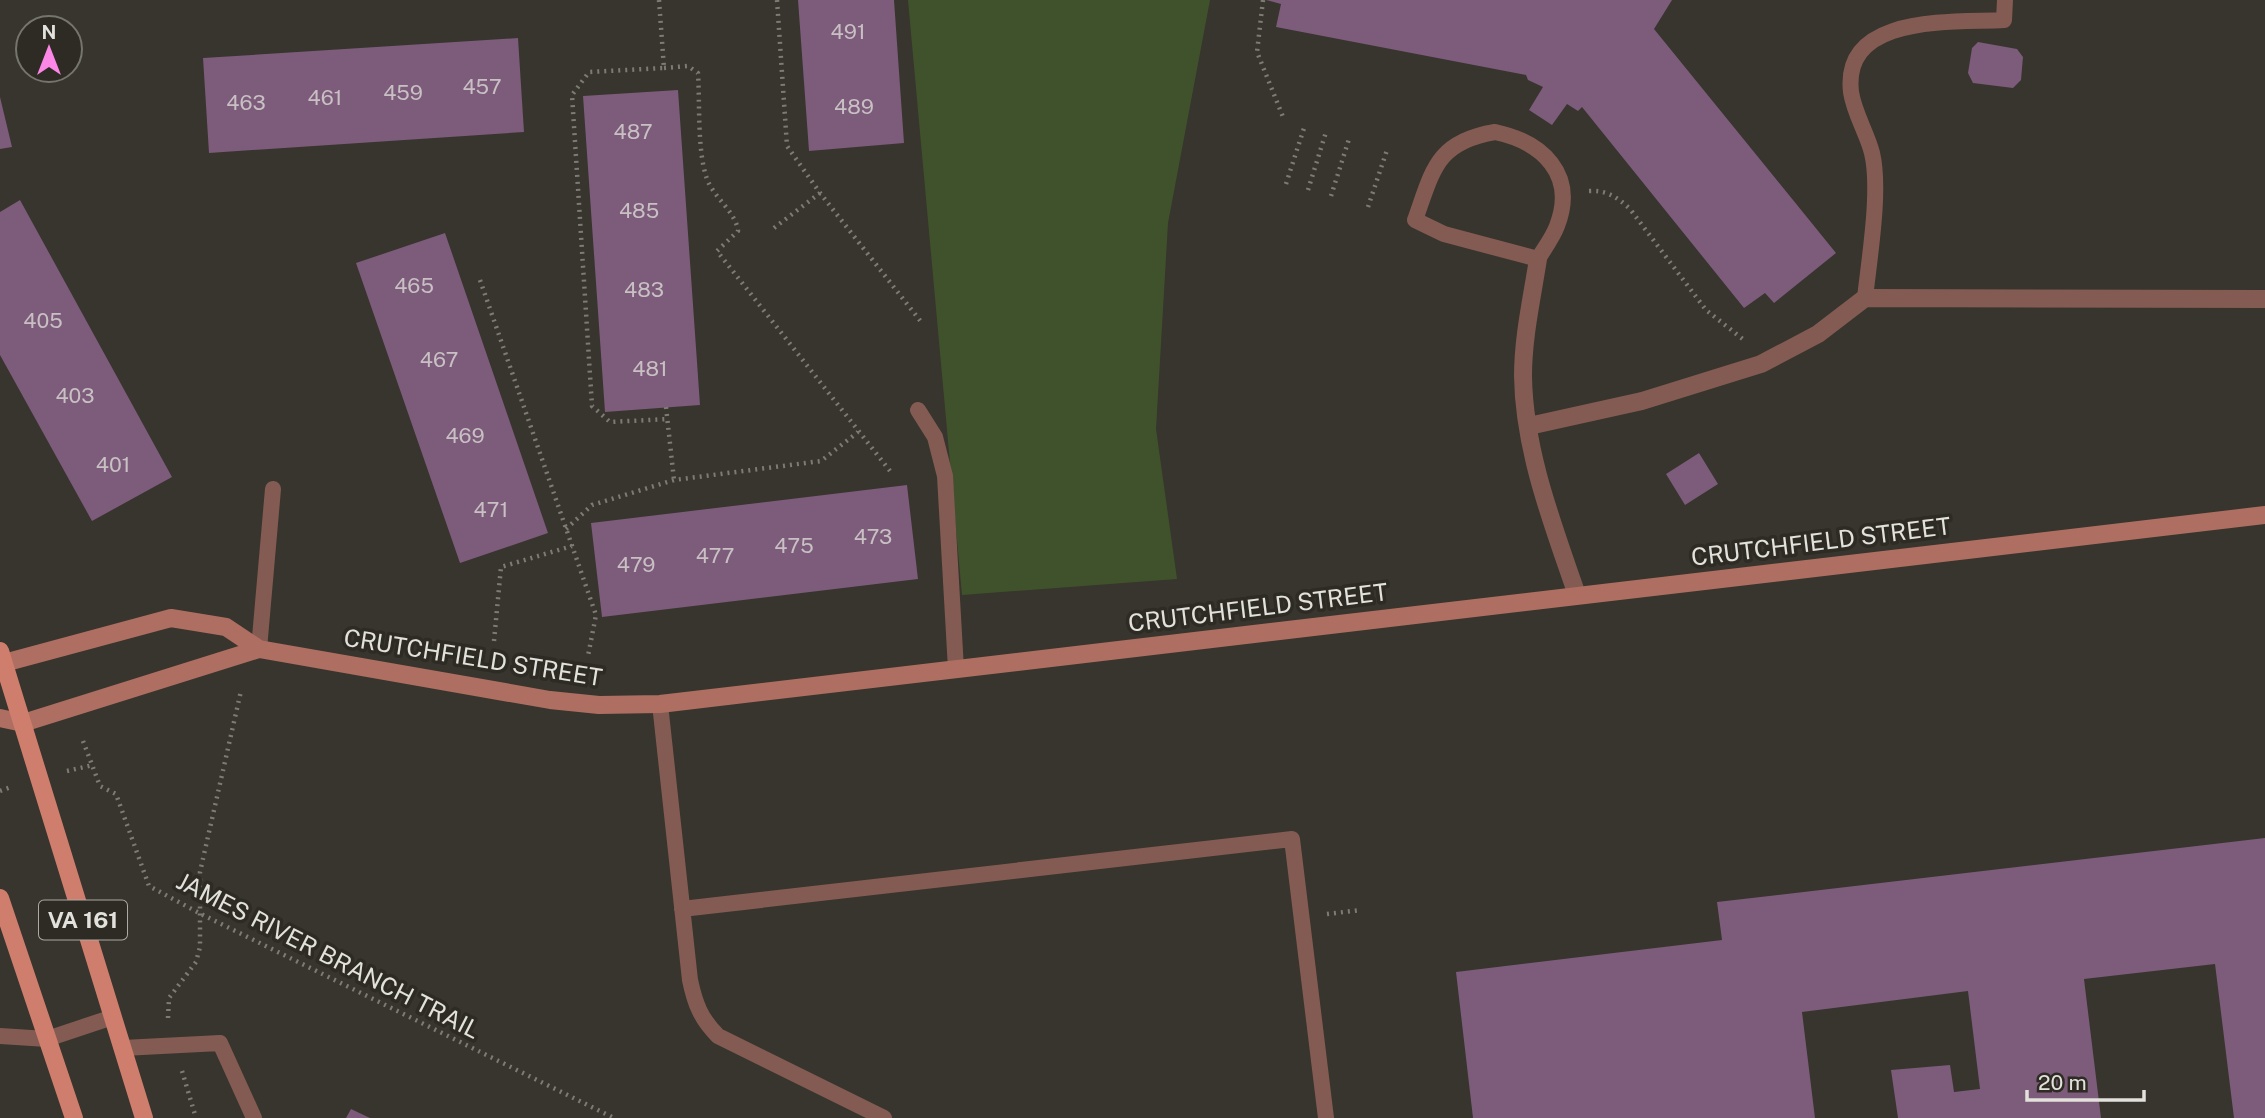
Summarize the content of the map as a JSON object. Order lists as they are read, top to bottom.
{
  "streets": {
    "main road": ["VA 161"],
    "street": ["CRUTCHFIELD STREET"],
    "path": ["JAMES RIVER BRANCH TRAIL"]
  },
  "crossings": [
    ["CRUTCHFIELD STREET", "VA 161"]
  ],
  "house_numbers": [
    "491",
    "457",
    "459",
    "461",
    "463",
    "489",
    "487",
    "485",
    "465",
    "483",
    "405",
    "467",
    "481",
    "403",
    "469",
    "401",
    "471",
    "473",
    "475",
    "477",
    "479"
  ],
  "scale_bar": "20 m",
  "north": "top"
}
